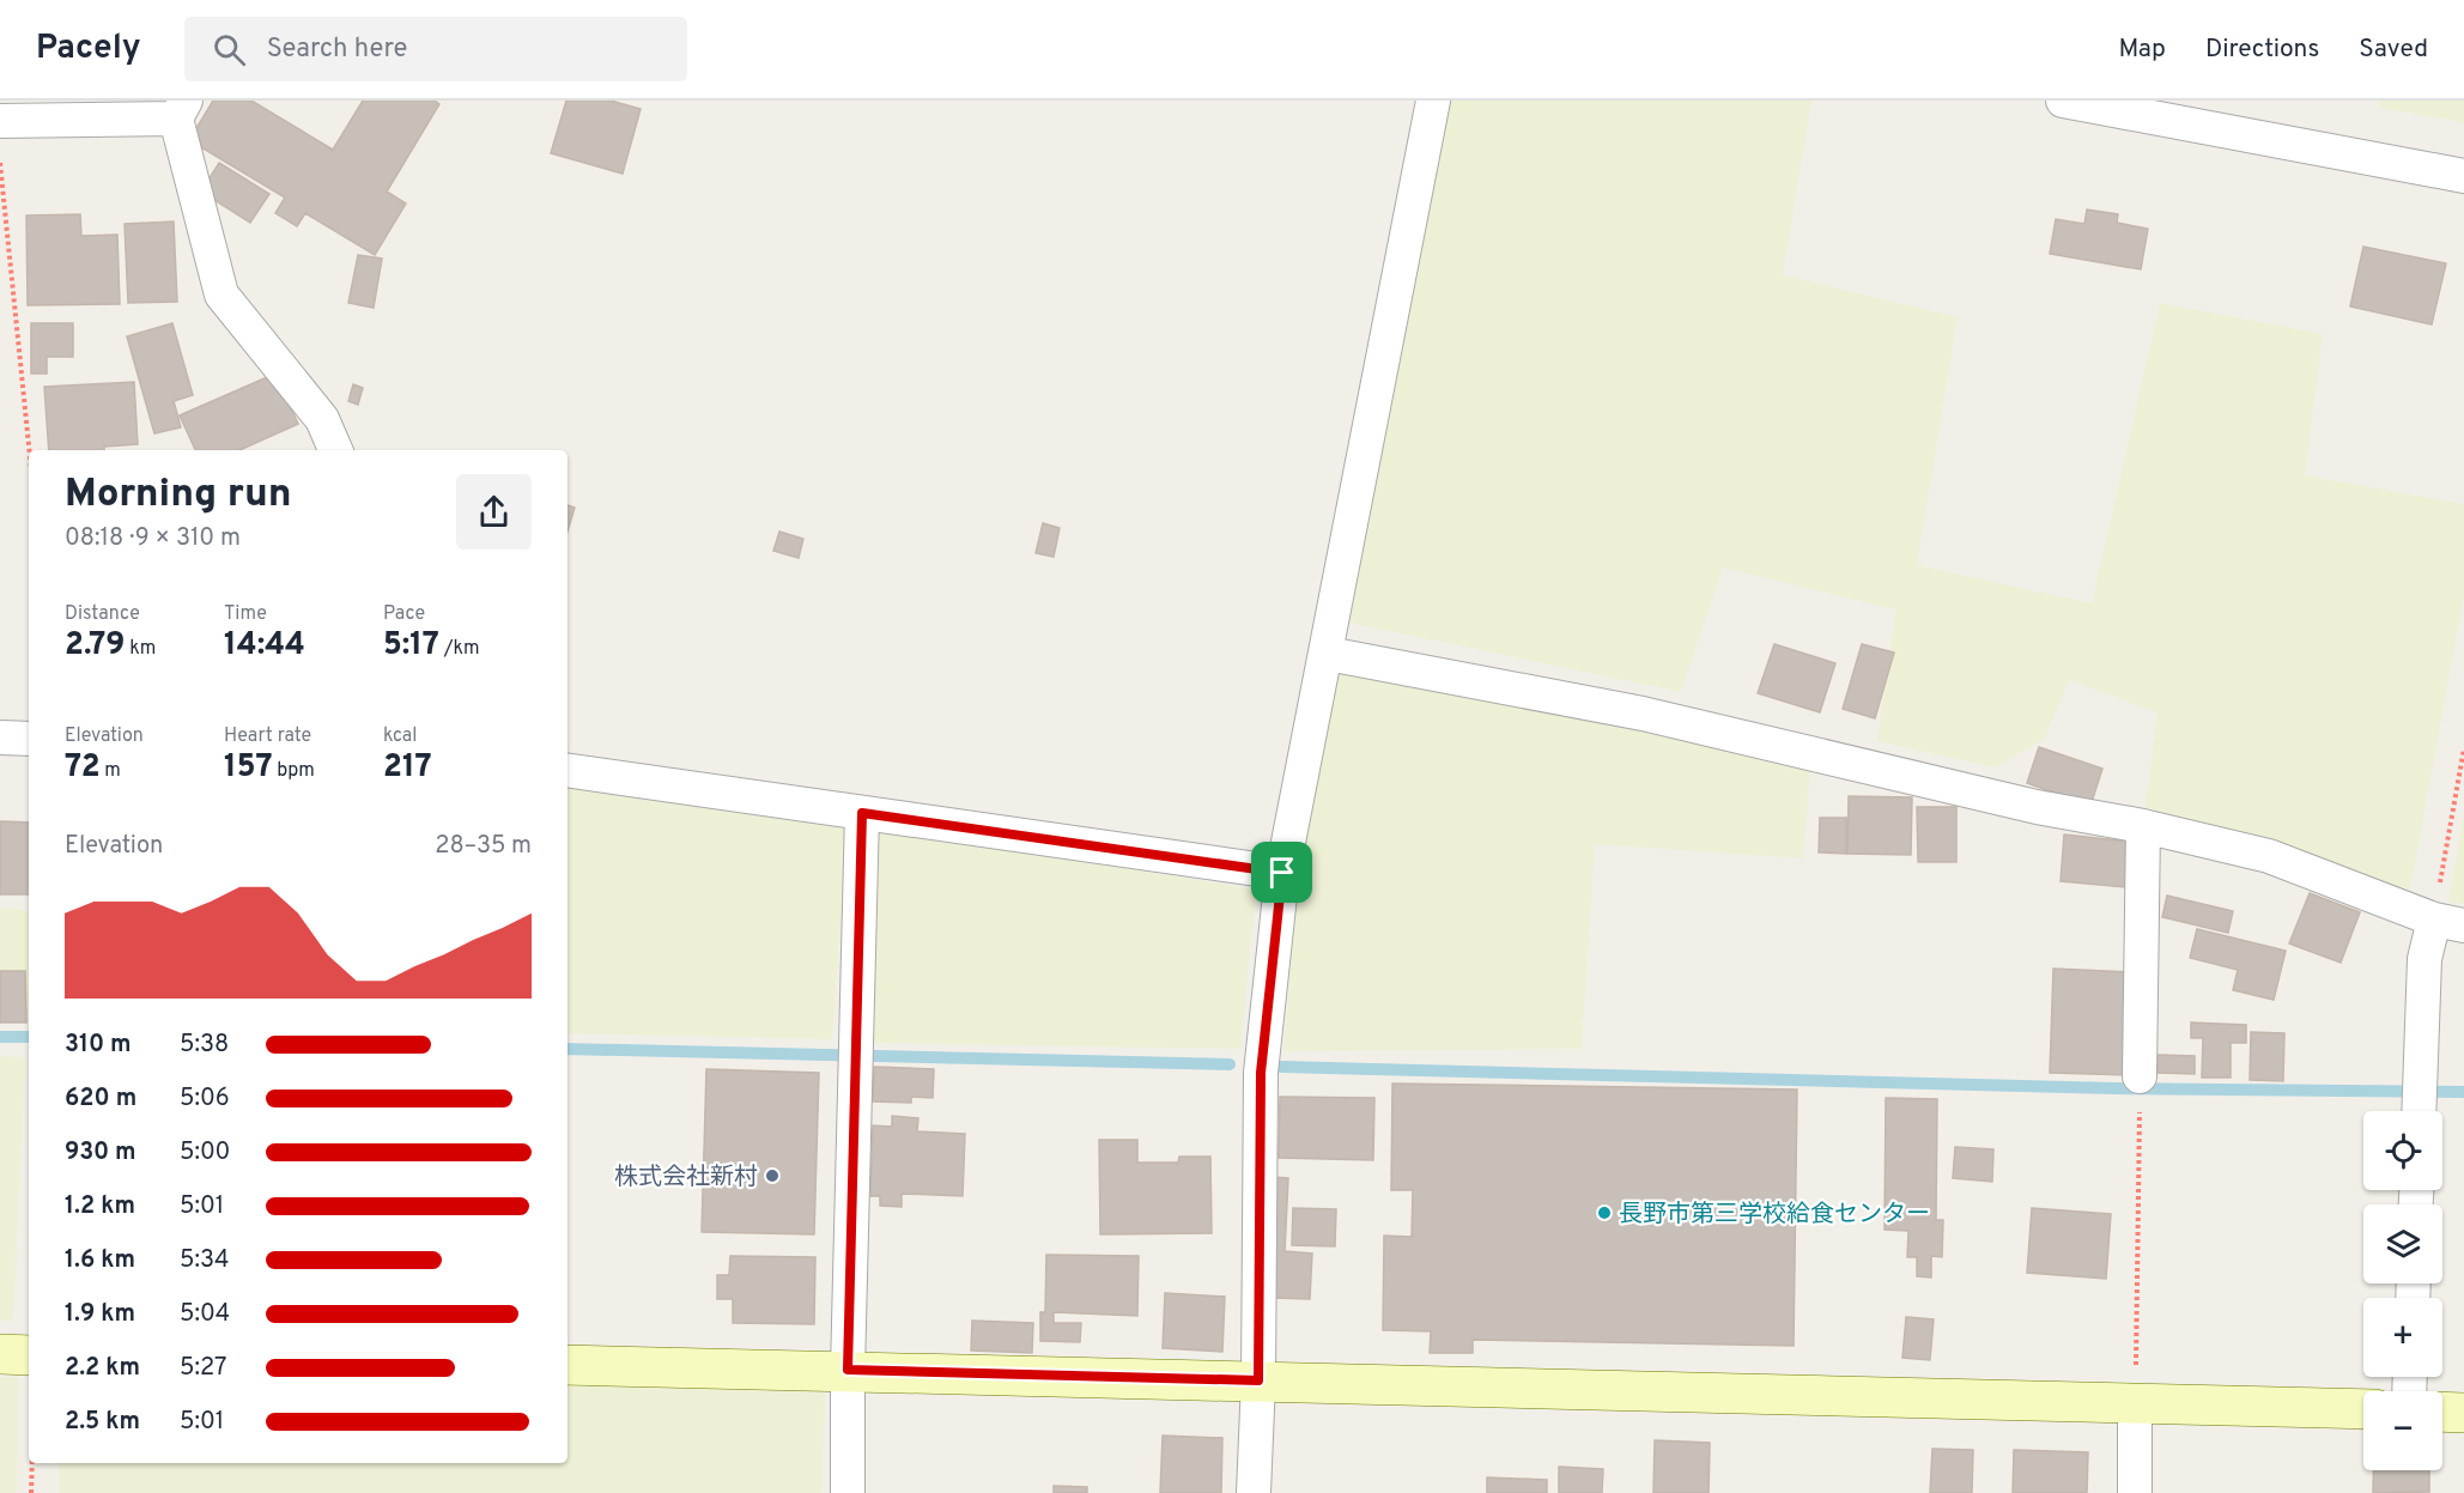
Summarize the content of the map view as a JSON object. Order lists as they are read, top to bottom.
{
  "places": ["株式会社新村", "長野市第三学校給食センター"],
  "page": {
    "header": "Pacely",
    "search": "Search here",
    "nav": ["Map", "Directions", "Saved"],
    "heading": ["Morning run", "08:18 · 9 × 310 m"],
    "stats": [
      ["Distance", "2.79 km"],
      ["Time", "14:44"],
      ["Pace", "5:17 /km"],
      ["Elevation", "72 m"],
      ["Heart rate", "157 bpm"],
      ["kcal", "217"]
    ],
    "chart": ["Elevation", "28–35 m"],
    "list": [
      {
        "name": "310 m",
        "note": "5:38"
      },
      {
        "name": "620 m",
        "note": "5:06"
      },
      {
        "name": "930 m",
        "note": "5:00"
      },
      {
        "name": "1.2 km",
        "note": "5:01"
      },
      {
        "name": "1.6 km",
        "note": "5:34"
      },
      {
        "name": "1.9 km",
        "note": "5:04"
      },
      {
        "name": "2.2 km",
        "note": "5:27"
      },
      {
        "name": "2.5 km",
        "note": "5:01"
      }
    ],
    "map_buttons": ["+", "−"]
  }
}
